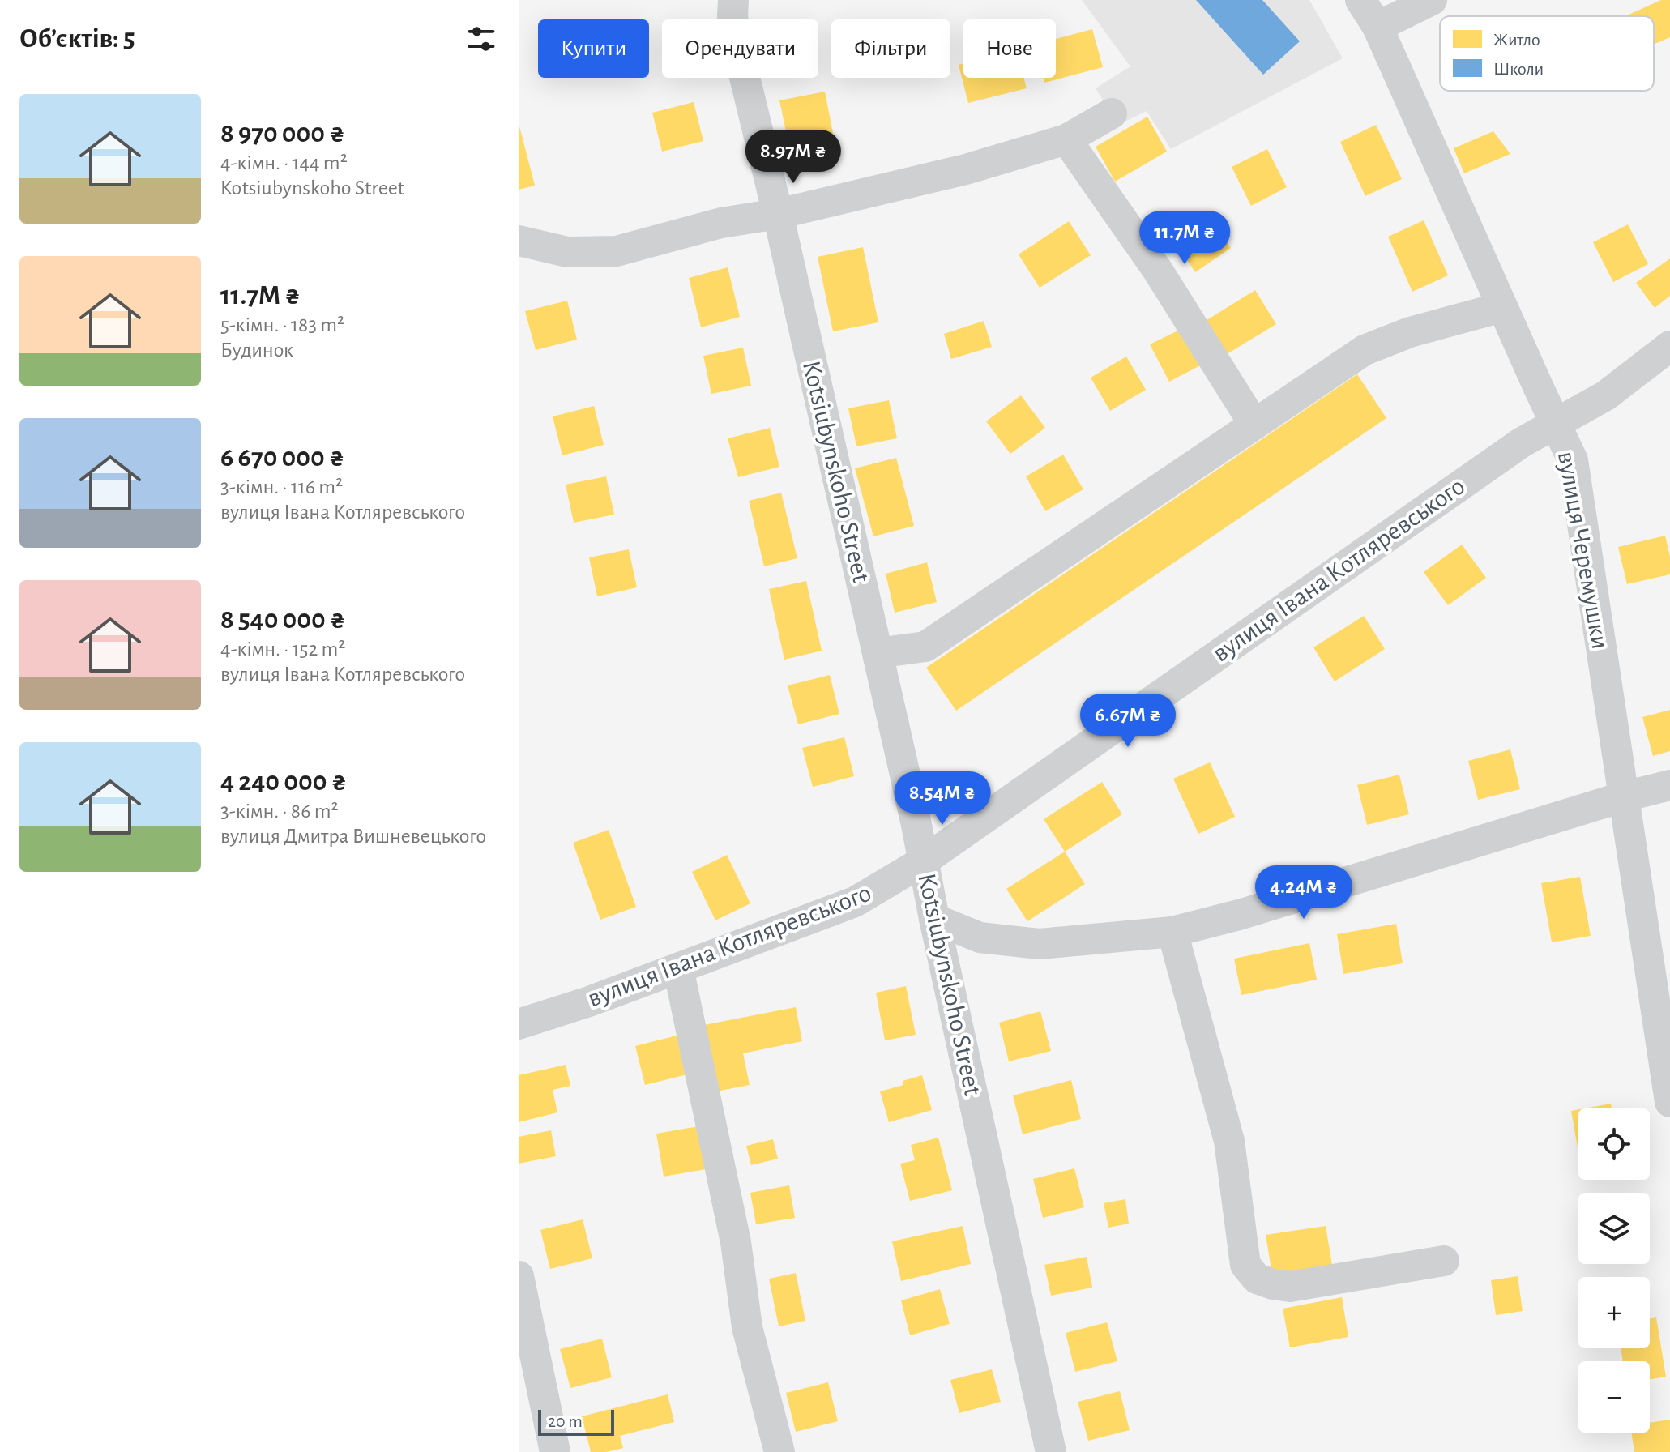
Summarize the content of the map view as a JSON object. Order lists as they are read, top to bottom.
{
  "streets": {
    "street": ["Kotsiubynskoho Street", "вулиця Черемушки", "вулиця Івана Котляревського"]
  },
  "crossings": [
    ["Kotsiubynskoho Street", "вулиця Івана Котляревського"],
    ["вулиця Черемушки", "вулиця Івана Котляревського"]
  ],
  "legend": ["Житло", "Школи"],
  "scale_bar": "20 m",
  "page": {
    "heading": "Об’єктів: 5",
    "chip": [
      "Купити",
      "Орендувати",
      "Фільтри",
      "Нове"
    ],
    "list": [
      {
        "name": "8 970 000 ₴",
        "note": "4-кімн. · 144 m² · Kotsiubynskoho Street"
      },
      {
        "name": "11.7M ₴",
        "note": "5-кімн. · 183 m² · Будинок"
      },
      {
        "name": "6 670 000 ₴",
        "note": "3-кімн. · 116 m² · вулиця Івана Котляревського"
      },
      {
        "name": "8 540 000 ₴",
        "note": "4-кімн. · 152 m² · вулиця Івана Котляревського"
      },
      {
        "name": "4 240 000 ₴",
        "note": "3-кімн. · 86 m² · вулиця Дмитра Вишневецького"
      }
    ],
    "price": [
      "8.97M ₴",
      "11.7M ₴",
      "6.67M ₴",
      "8.54M ₴",
      "4.24M ₴"
    ],
    "map_buttons": ["+", "−"],
    "scale": "20 m"
  }
}
